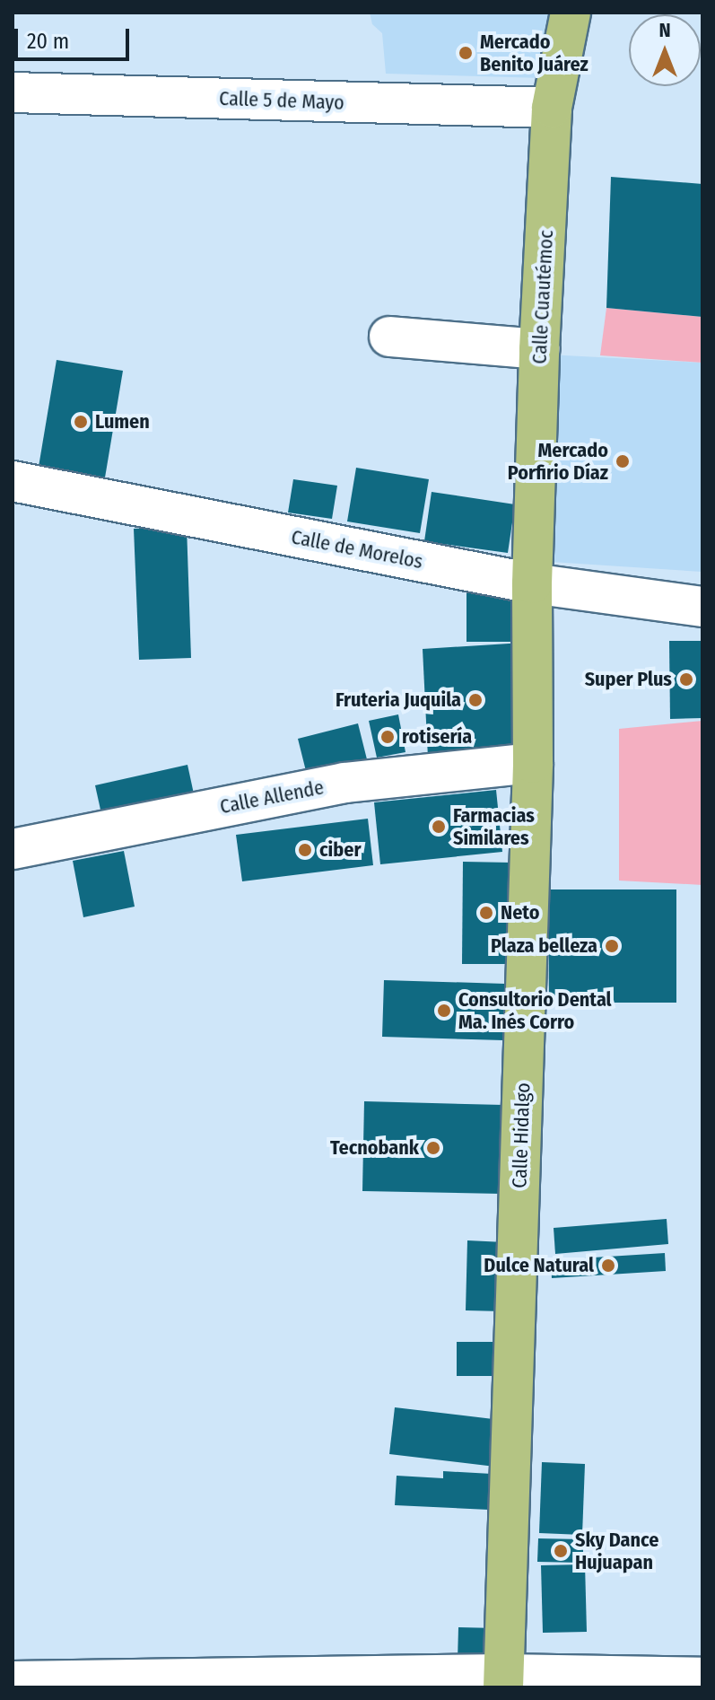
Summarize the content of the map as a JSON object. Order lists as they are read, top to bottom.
{
  "streets": {
    "main road": ["Calle Cuautémoc", "Calle Hidalgo"],
    "street": ["Calle 5 de Mayo", "Calle de Morelos", "Calle Allende"]
  },
  "crossings": [
    ["Calle 5 de Mayo", "Calle Cuautémoc"],
    ["Calle Cuautémoc", "Calle de Morelos"],
    ["Calle Cuautémoc", "Calle Hidalgo"],
    ["Calle de Morelos", "Calle Hidalgo"],
    ["Calle Allende", "Calle Hidalgo"]
  ],
  "places": [
    "Mercado Benito Juárez",
    "Lumen",
    "Mercado Porfirio Díaz",
    "Super Plus",
    "Fruteria Juquila",
    "rotisería",
    "Farmacias Similares",
    "ciber",
    "Neto",
    "Plaza belleza",
    "Consultorio Dental Ma. Inés Corro",
    "Tecnobank",
    "Dulce Natural",
    "Sky Dance Hujuapan"
  ],
  "scale_bar": "20 m",
  "north": "top"
}
